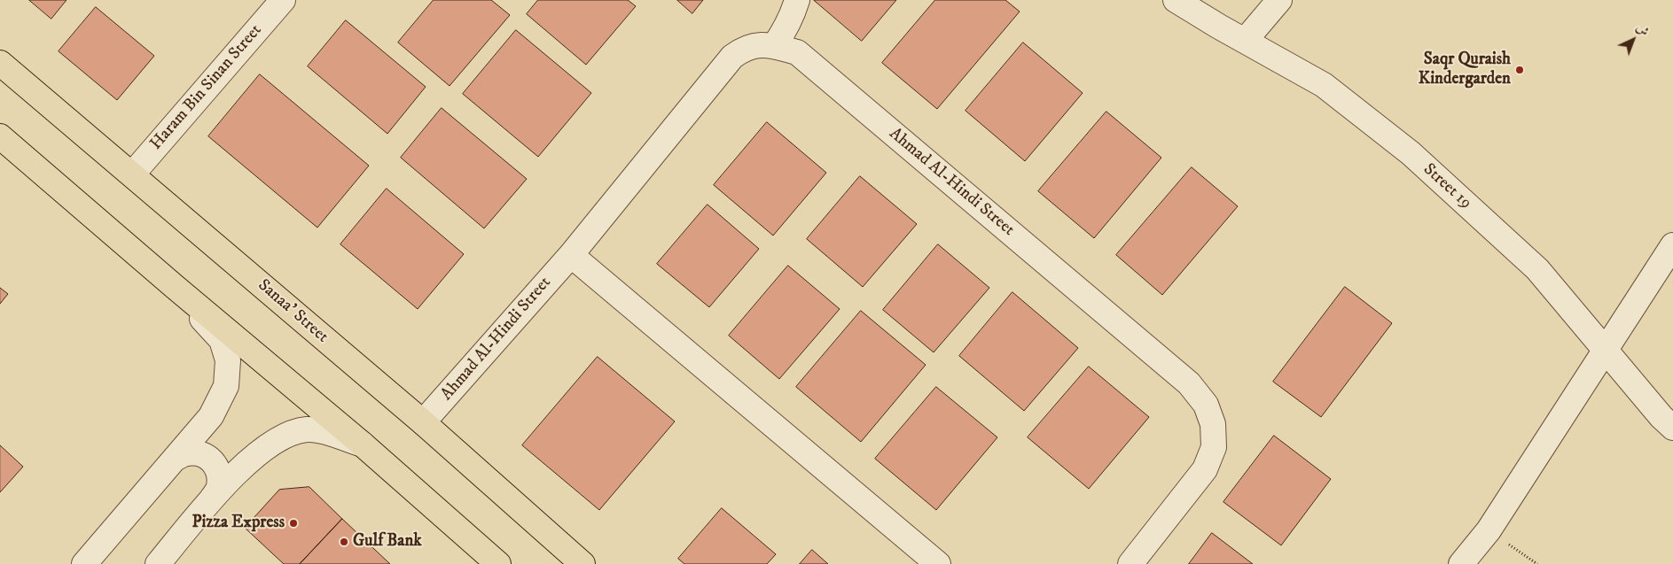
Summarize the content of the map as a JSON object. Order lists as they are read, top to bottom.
{
  "streets": {
    "main road": ["Sanaa' Street"],
    "street": ["Haram Bin Sinan Street", "Ahmad Al-Hindi Street", "Street 19"]
  },
  "crossings": [
    ["Haram Bin Sinan Street", "Sanaa' Street"],
    ["Ahmad Al-Hindi Street", "Sanaa' Street"]
  ],
  "places": ["Saqr Quraish Kindergarden", "Pizza Express", "Gulf Bank"],
  "north": "top right"
}
